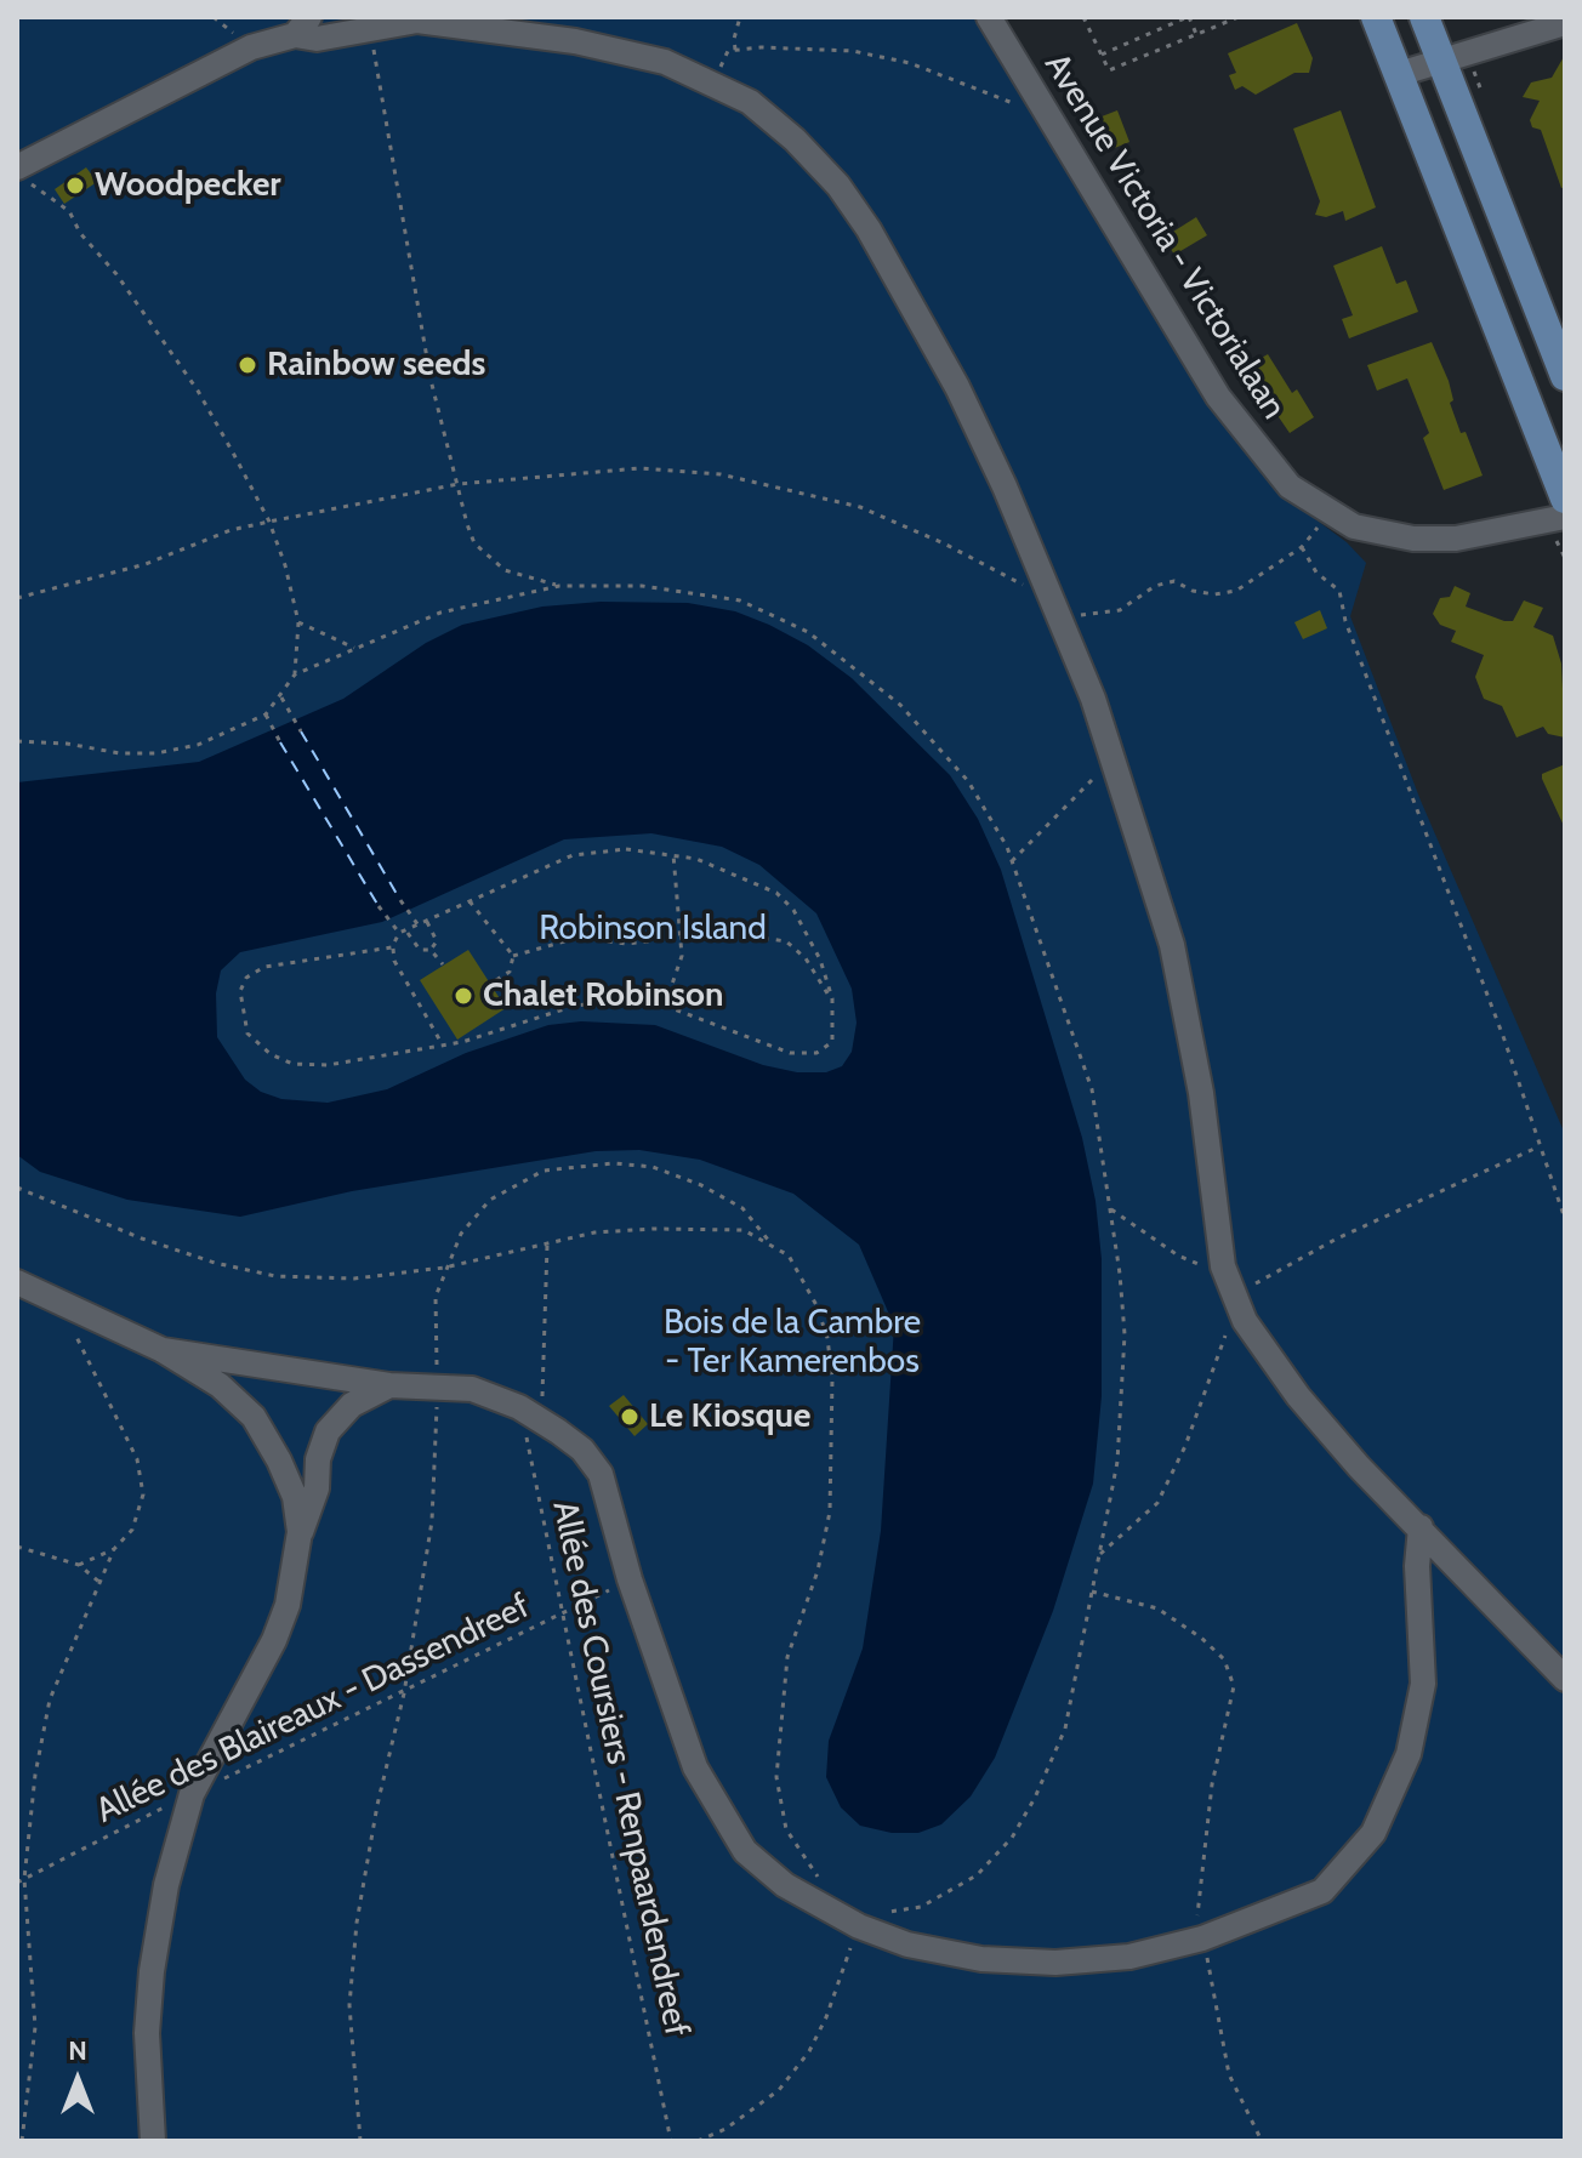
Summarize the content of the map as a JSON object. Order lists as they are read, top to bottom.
{
  "streets": {
    "street": ["Avenue Victoria - Victorialaan"],
    "path": ["Allée des Blaireaux - Dassendreef", "Allée des Coursiers - Renpaardendreef"]
  },
  "crossings": [
    ["Allée des Blaireaux - Dassendreef", "Allée des Coursiers - Renpaardendreef"]
  ],
  "parks": ["Robinson Island", "Bois de la Cambre - Ter Kamerenbos"],
  "places": [
    "Woodpecker",
    "Rainbow seeds",
    "Chalet Robinson",
    "Le Kiosque"
  ],
  "north": "top"
}
